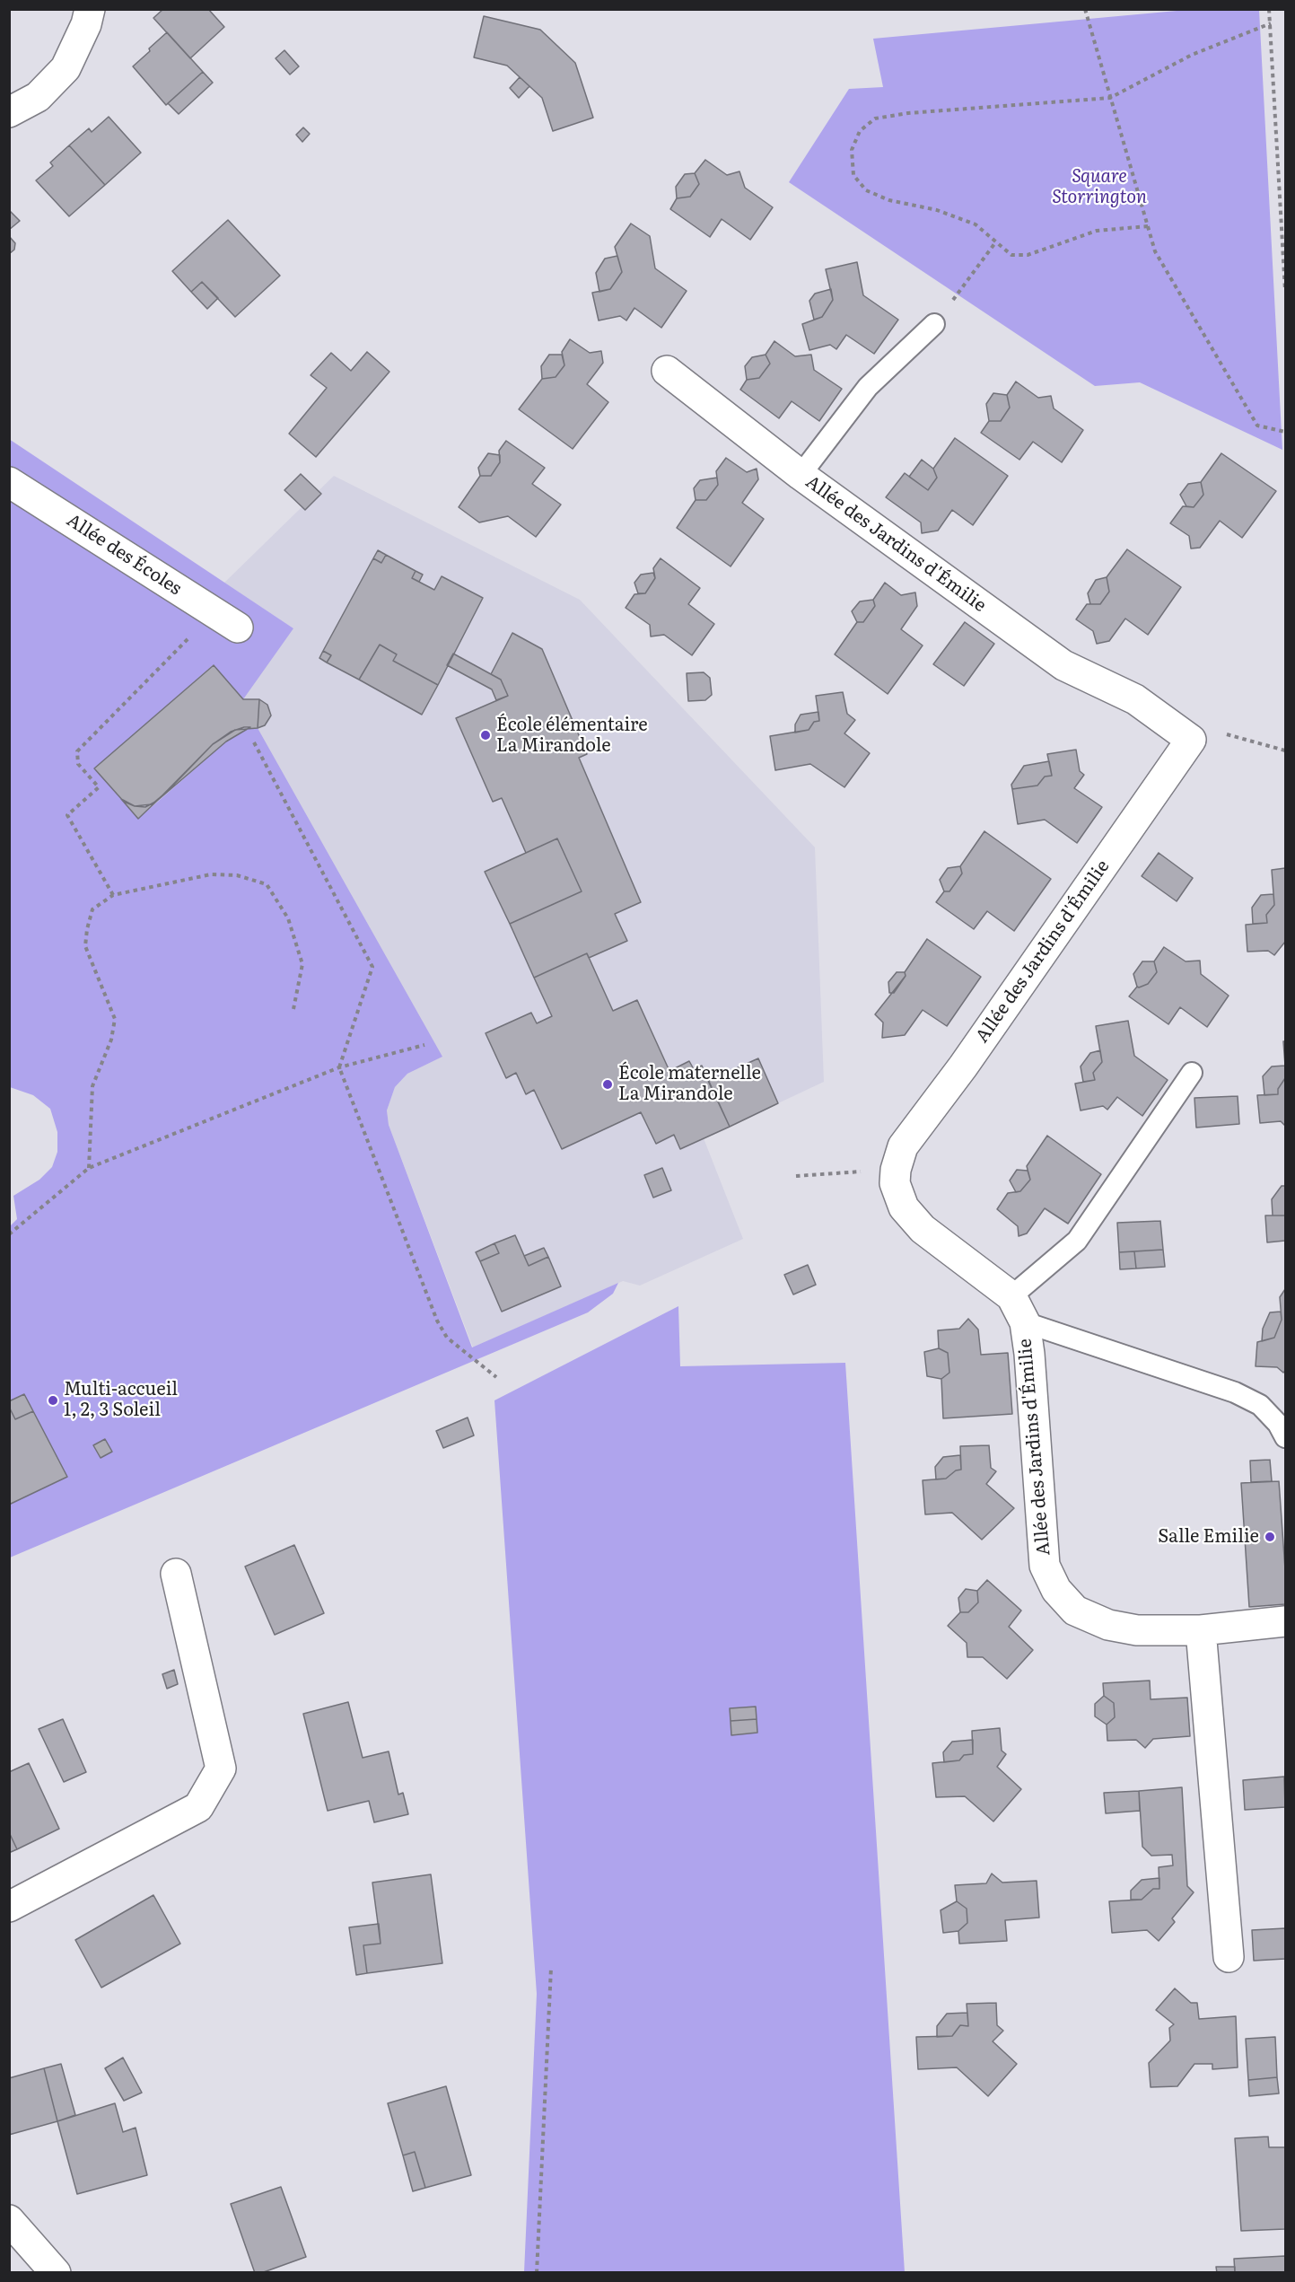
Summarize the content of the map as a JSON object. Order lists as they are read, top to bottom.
{
  "streets": {
    "street": ["Allée des Jardins d'Émilie", "Allée des Écoles"]
  },
  "parks": ["Square Storrington"],
  "places": [
    "École élémentaire La Mirandole",
    "École maternelle La Mirandole",
    "Multi-accueil 1, 2, 3 Soleil",
    "Salle Emilie"
  ]
}
